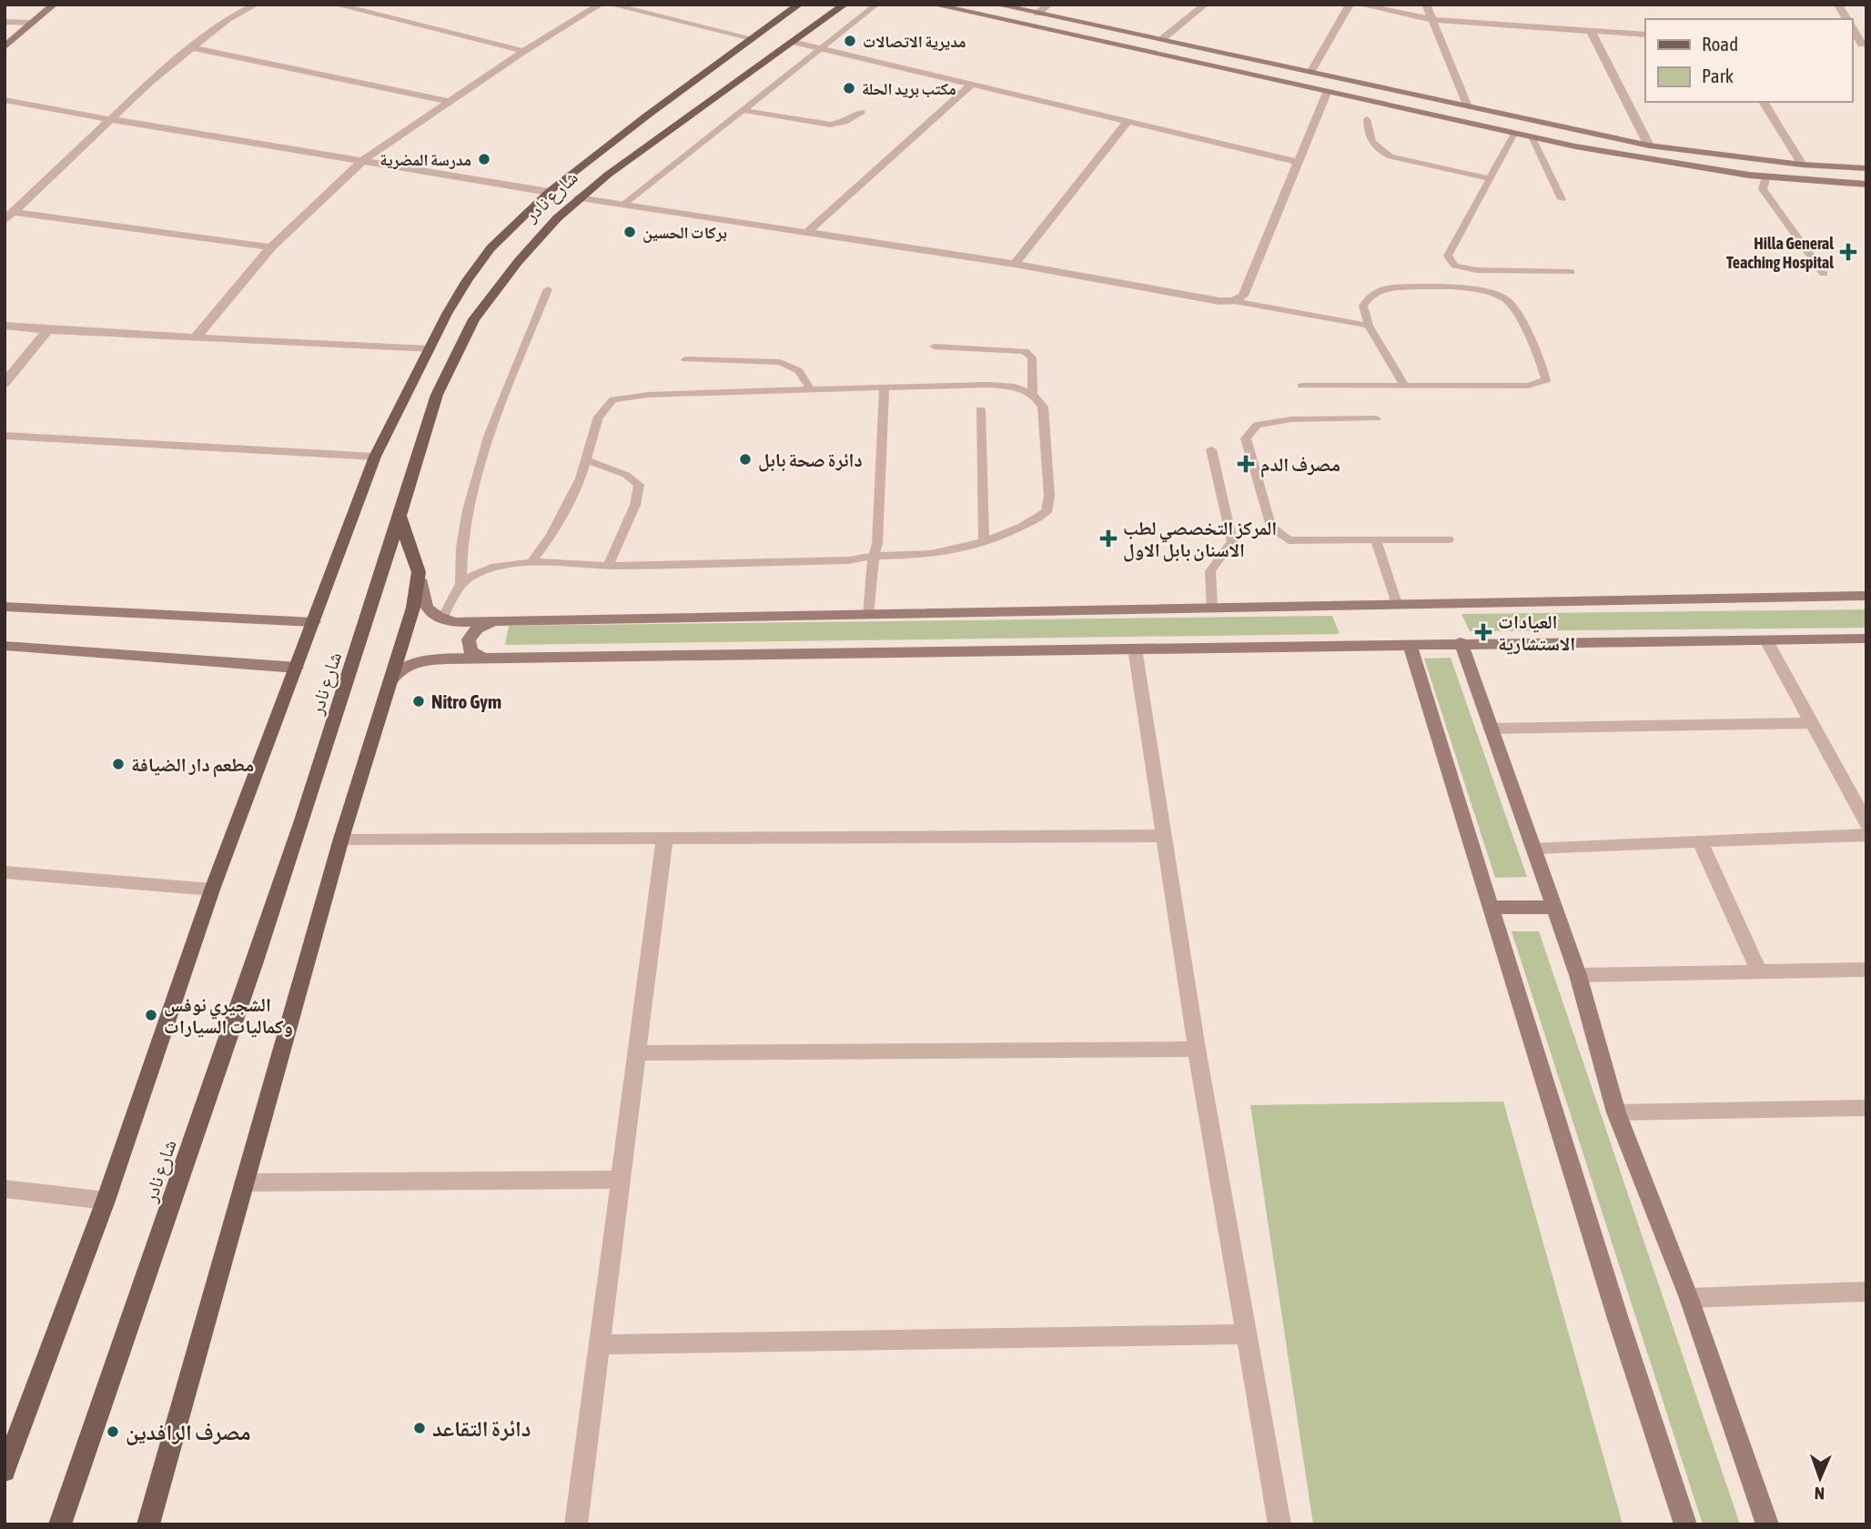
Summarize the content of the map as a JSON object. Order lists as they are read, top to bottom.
{
  "streets": {
    "main road": ["شارع نادر"]
  },
  "places": {
    "other": [
      "مديرية الاتصالات",
      "مكتب بريد الحلة",
      "مدرسة المضرية",
      "بركات الحسين",
      "دائرة صحة بابل",
      "Nitro Gym",
      "مطعم دار الضيافة",
      "الشجيري نوفس وكماليات السيارات",
      "دائرة التقاعد",
      "مصرف الرافدين"
    ],
    "health": [
      "Hilla General Teaching Hospital",
      "مصرف الدم",
      "المركز التخصصي لطب الاسنان بابل الاول",
      "العيادات الاستشارية"
    ]
  },
  "legend": ["Road", "Park"],
  "north": "bottom"
}
